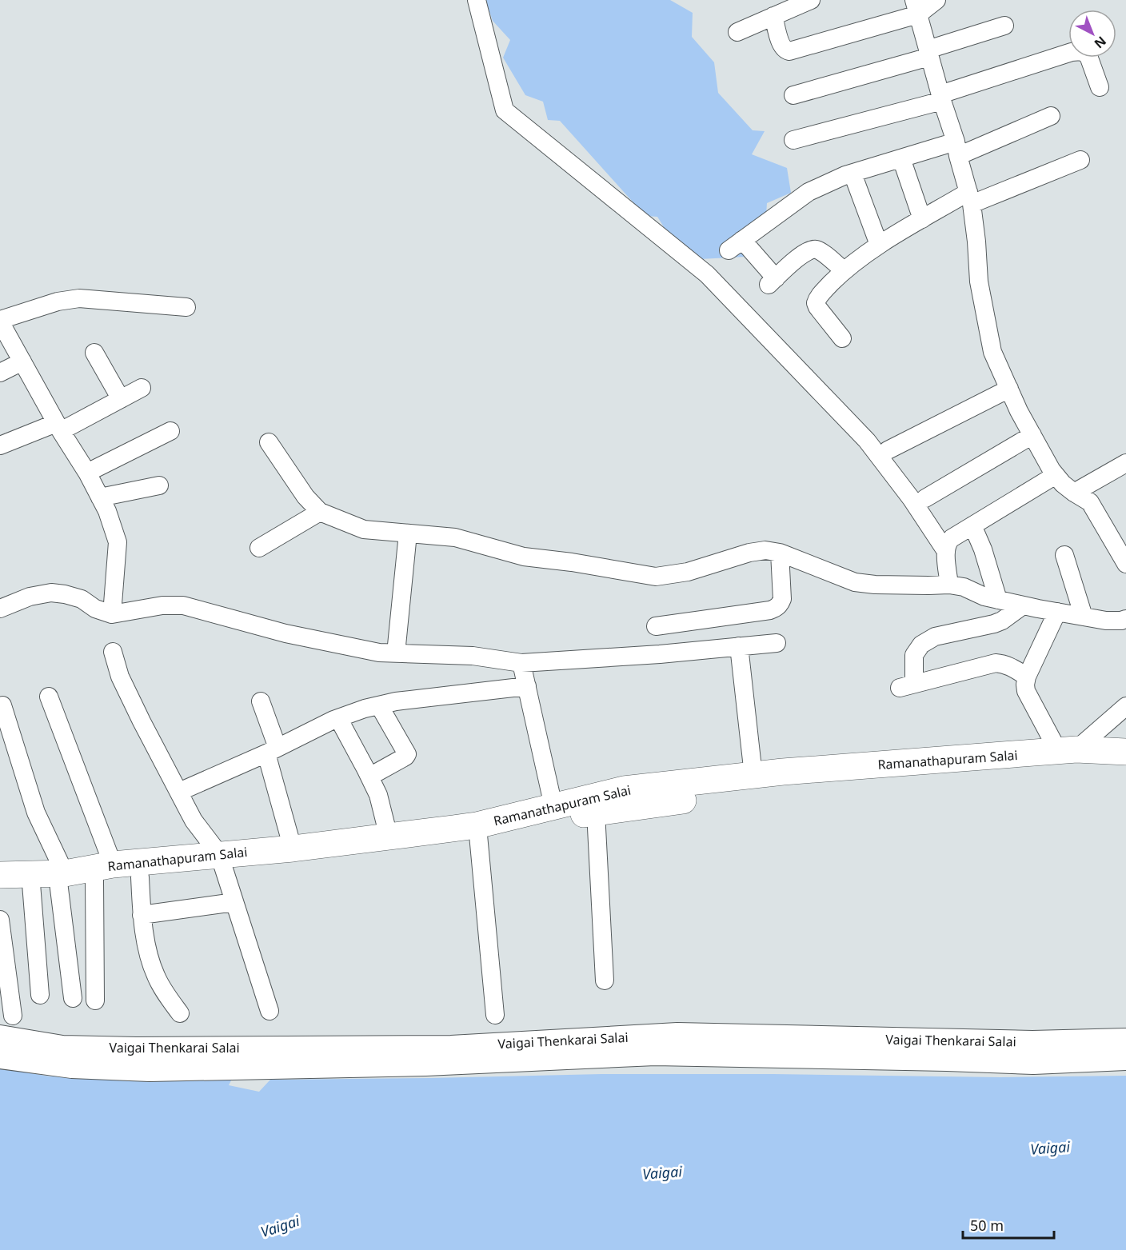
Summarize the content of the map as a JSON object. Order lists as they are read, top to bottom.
{
  "streets": {
    "highway": ["Ramanathapuram Salai"],
    "main road": ["Vaigai Thenkarai Salai"]
  },
  "water": ["Vaigai"],
  "scale_bar": "50 m",
  "north": "bottom right"
}
